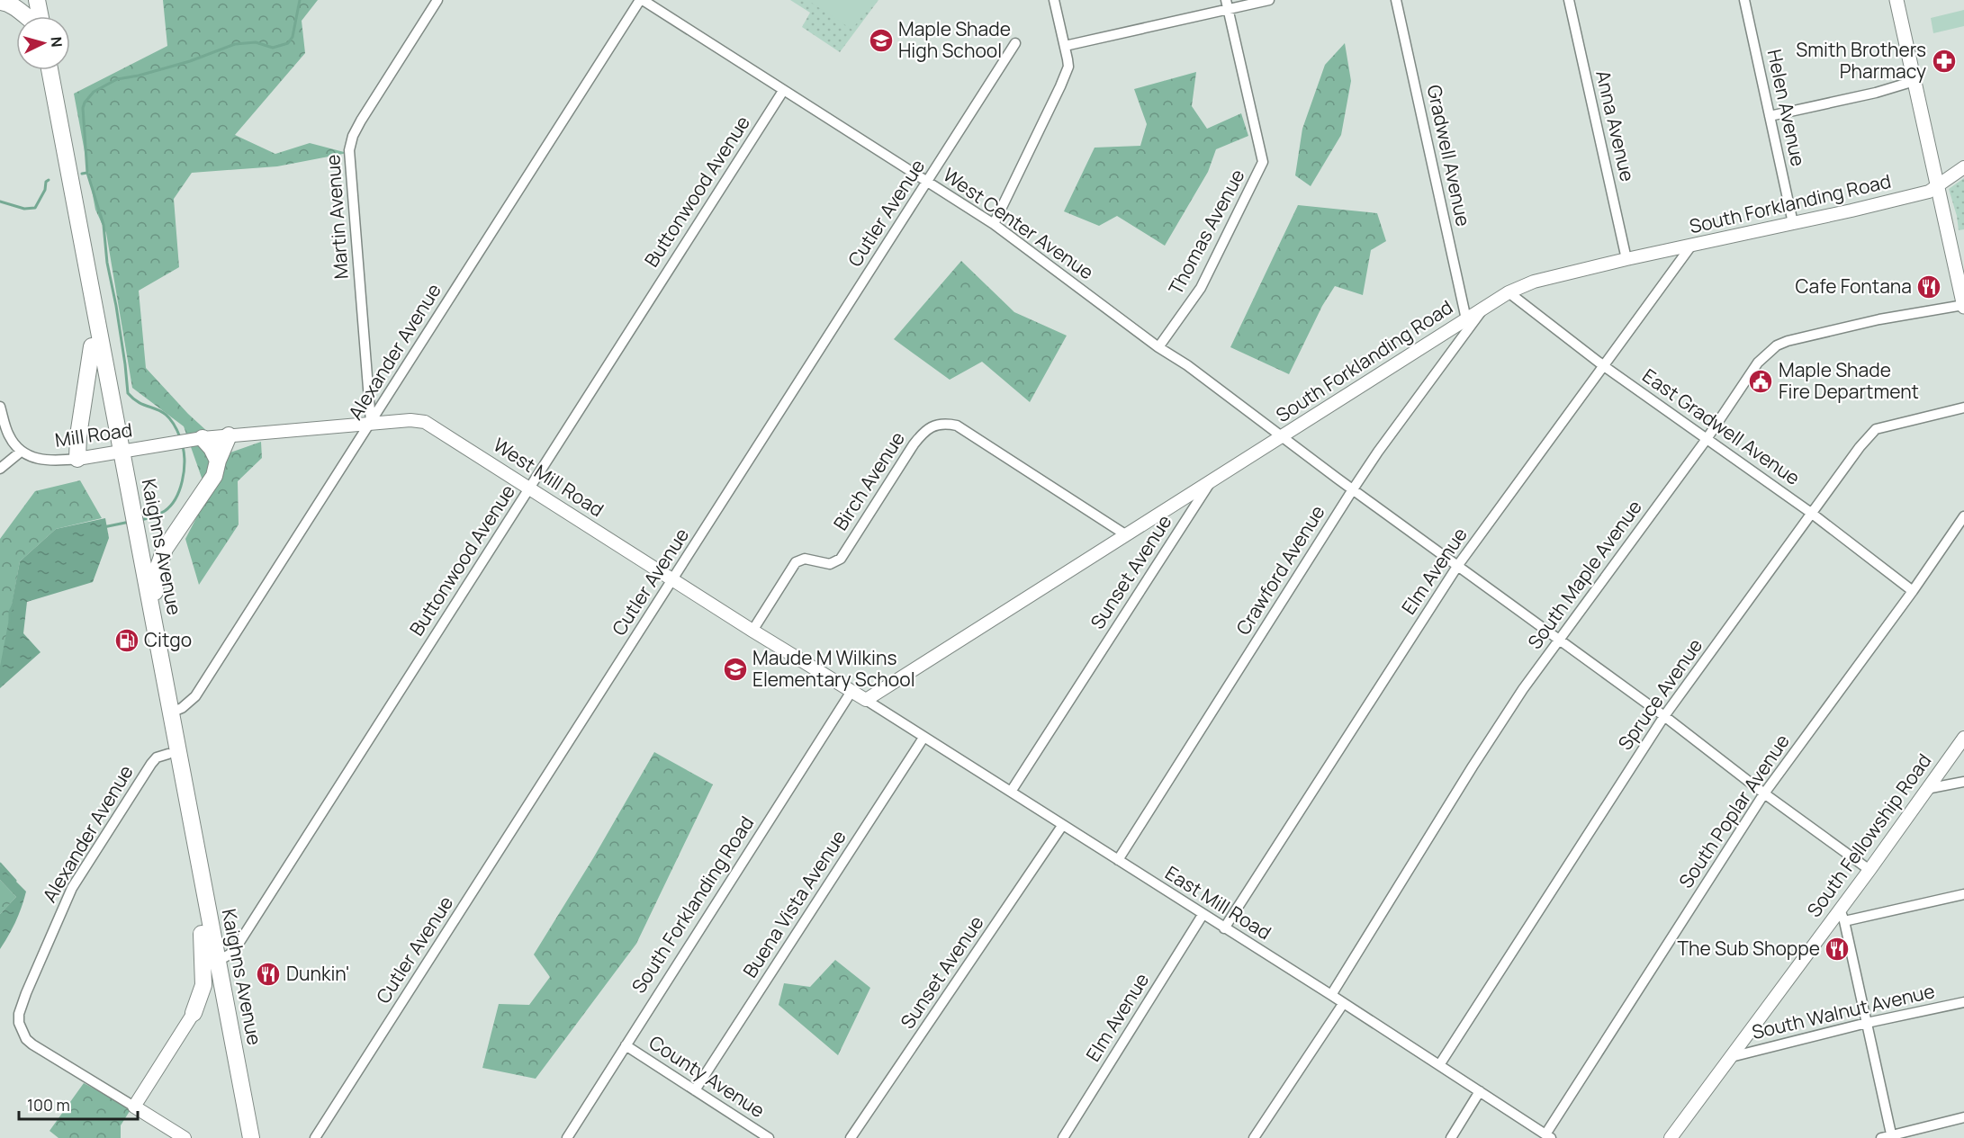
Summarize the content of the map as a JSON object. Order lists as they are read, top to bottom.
{
  "streets": {
    "highway": ["Kaighns Avenue"],
    "street": [
      "Helen Avenue",
      "Anna Avenue",
      "Gradwell Avenue",
      "Buttonwood Avenue",
      "South Forklanding Road",
      "Cutler Avenue",
      "Martin Avenue",
      "West Center Avenue",
      "Thomas Avenue",
      "Alexander Avenue",
      "East Gradwell Avenue",
      "Mill Road",
      "West Mill Road",
      "Birch Avenue",
      "Crawford Avenue",
      "Elm Avenue",
      "Sunset Avenue",
      "South Maple Avenue",
      "Spruce Avenue",
      "South Poplar Avenue",
      "South Fellowship Road",
      "East Mill Road",
      "Buena Vista Avenue",
      "South Walnut Avenue",
      "County Avenue"
    ]
  },
  "crossings": [
    ["Helen Avenue", "South Forklanding Road"],
    ["Anna Avenue", "South Forklanding Road"],
    ["Gradwell Avenue", "South Forklanding Road"],
    ["Buttonwood Avenue", "West Center Avenue"],
    ["Buttonwood Avenue", "West Mill Road"],
    ["Buttonwood Avenue", "Kaighns Avenue"],
    ["South Forklanding Road", "West Center Avenue"],
    ["South Forklanding Road", "East Gradwell Avenue"],
    ["South Forklanding Road", "West Mill Road"],
    ["South Forklanding Road", "Birch Avenue"],
    ["South Forklanding Road", "Crawford Avenue"],
    ["South Forklanding Road", "Elm Avenue"],
    ["South Forklanding Road", "Sunset Avenue"],
    ["South Forklanding Road", "East Mill Road"],
    ["South Forklanding Road", "County Avenue"],
    ["Cutler Avenue", "West Center Avenue"],
    ["Cutler Avenue", "West Mill Road"],
    ["Martin Avenue", "Alexander Avenue"],
    ["Martin Avenue", "West Mill Road"],
    ["West Center Avenue", "Thomas Avenue"],
    ["West Center Avenue", "Alexander Avenue"],
    ["West Center Avenue", "Crawford Avenue"],
    ["West Center Avenue", "Elm Avenue"],
    ["West Center Avenue", "South Maple Avenue"],
    ["West Center Avenue", "Spruce Avenue"],
    ["West Center Avenue", "South Poplar Avenue"],
    ["West Center Avenue", "South Fellowship Road"],
    ["Alexander Avenue", "West Mill Road"],
    ["Alexander Avenue", "Kaighns Avenue"],
    ["East Gradwell Avenue", "Elm Avenue"],
    ["East Gradwell Avenue", "South Maple Avenue"],
    ["East Gradwell Avenue", "Spruce Avenue"],
    ["East Gradwell Avenue", "South Poplar Avenue"],
    ["Mill Road", "West Mill Road"],
    ["Mill Road", "Kaighns Avenue"],
    ["West Mill Road", "Birch Avenue"],
    ["West Mill Road", "East Mill Road"],
    ["Crawford Avenue", "East Mill Road"],
    ["Elm Avenue", "East Mill Road"],
    ["Sunset Avenue", "East Mill Road"],
    ["South Maple Avenue", "East Mill Road"],
    ["Spruce Avenue", "East Mill Road"],
    ["South Poplar Avenue", "East Mill Road"],
    ["South Fellowship Road", "South Walnut Avenue"],
    ["East Mill Road", "Buena Vista Avenue"],
    ["Buena Vista Avenue", "County Avenue"]
  ],
  "places": {
    "school or university": ["Maple Shade High School", "Maude M Wilkins Elementary School"],
    "pharmacy": ["Smith Brothers Pharmacy"],
    "restaurant": ["Cafe Fontana", "The Sub Shoppe", "Dunkin'"],
    "public building": ["Maple Shade Fire Department"],
    "fuel station": ["Citgo"]
  },
  "scale_bar": "100 m",
  "north": "right"
}
